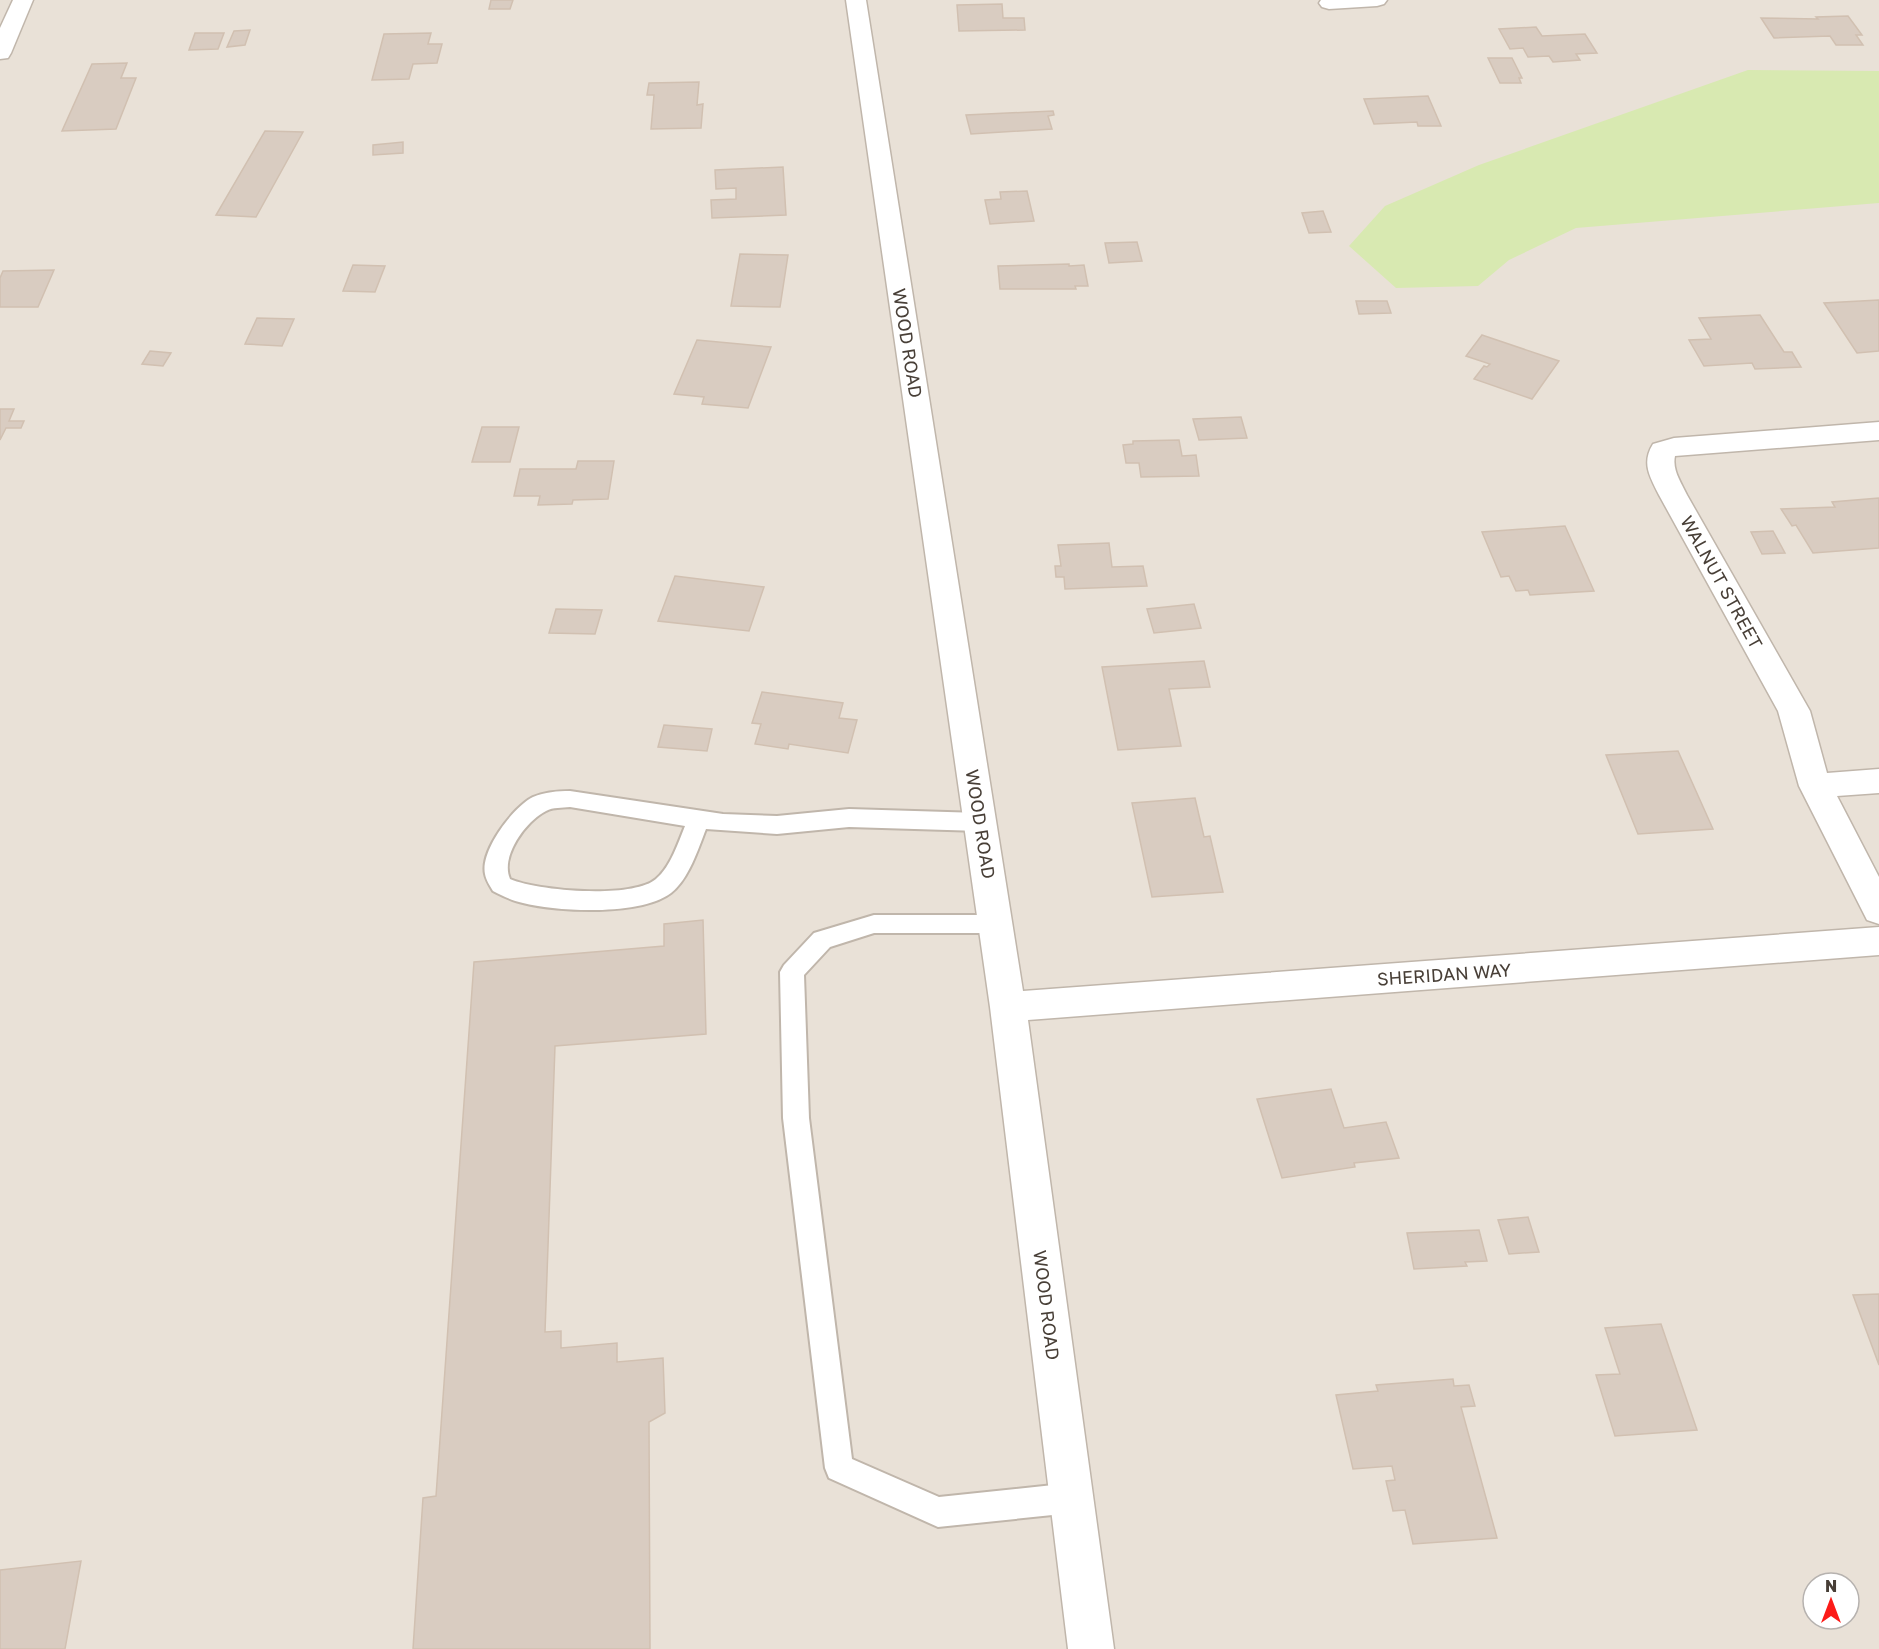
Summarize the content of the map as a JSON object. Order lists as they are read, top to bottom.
{
  "streets": {
    "street": ["WOOD ROAD", "WALNUT STREET", "SHERIDAN WAY"]
  },
  "crossings": [
    ["WOOD ROAD", "SHERIDAN WAY"]
  ],
  "north": "top"
}
